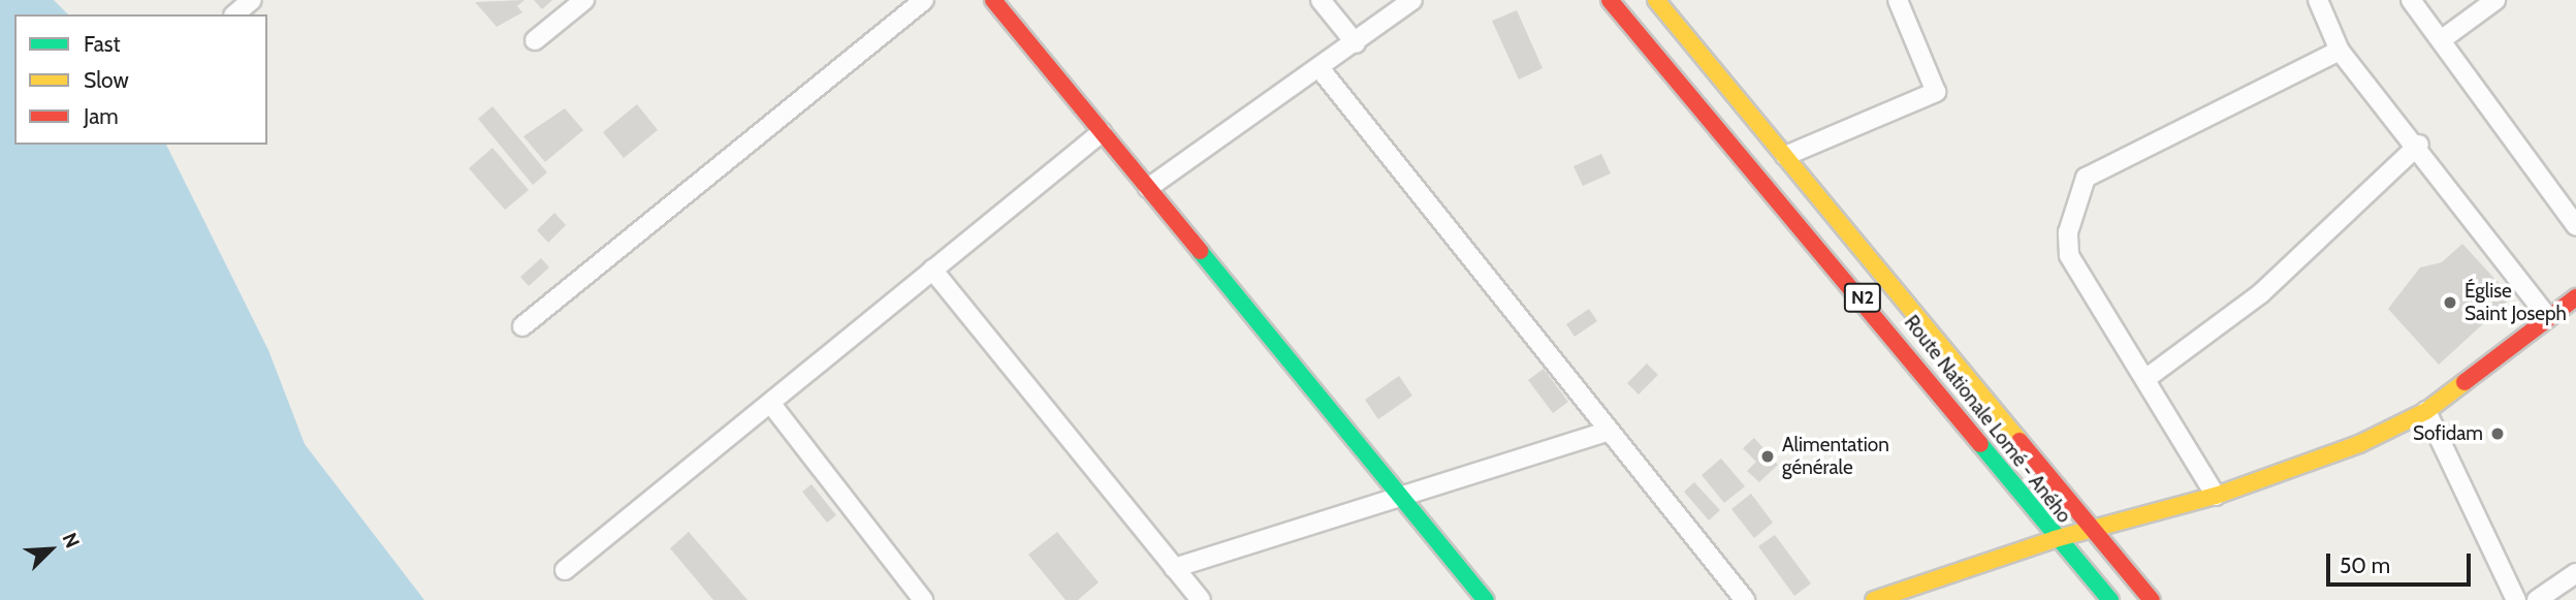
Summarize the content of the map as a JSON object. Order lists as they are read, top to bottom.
{
  "streets": {
    "main road": ["N2", "Route Nationale Lomé - Aného"]
  },
  "places": ["Église Saint Joseph", "Sofidam", "Alimentation générale"],
  "legend": ["Fast", "Slow", "Jam"],
  "scale_bar": "50 m",
  "north": "top right"
}
